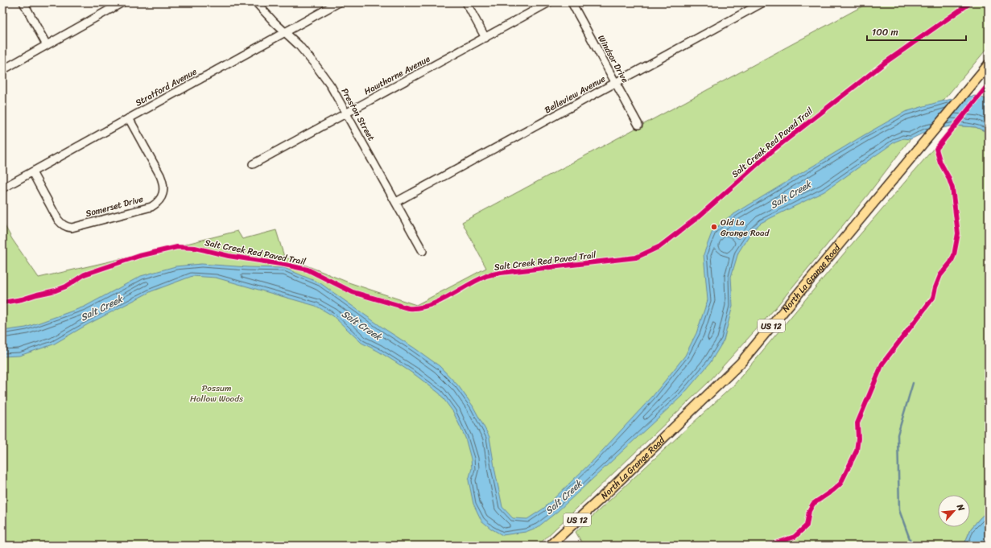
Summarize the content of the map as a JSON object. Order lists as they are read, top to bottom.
{
  "streets": {
    "main road": ["North La Grange Road", "US 12"],
    "street": [
      "Windsor Drive",
      "Hawthorne Avenue",
      "Stratford Avenue",
      "Belleview Avenue",
      "Preston Street",
      "Somerset Drive"
    ],
    "cycle path": ["Salt Creek Red Paved Trail"]
  },
  "crossings": [
    ["Windsor Drive", "Belleview Avenue"],
    ["Hawthorne Avenue", "Preston Street"],
    ["Stratford Avenue", "Preston Street"],
    ["Stratford Avenue", "Somerset Drive"],
    ["Belleview Avenue", "Preston Street"]
  ],
  "water": ["Salt Creek"],
  "parks": ["Possum Hollow Woods"],
  "places": ["Old La Grange Road"],
  "scale_bar": "100 m",
  "north": "top right"
}
